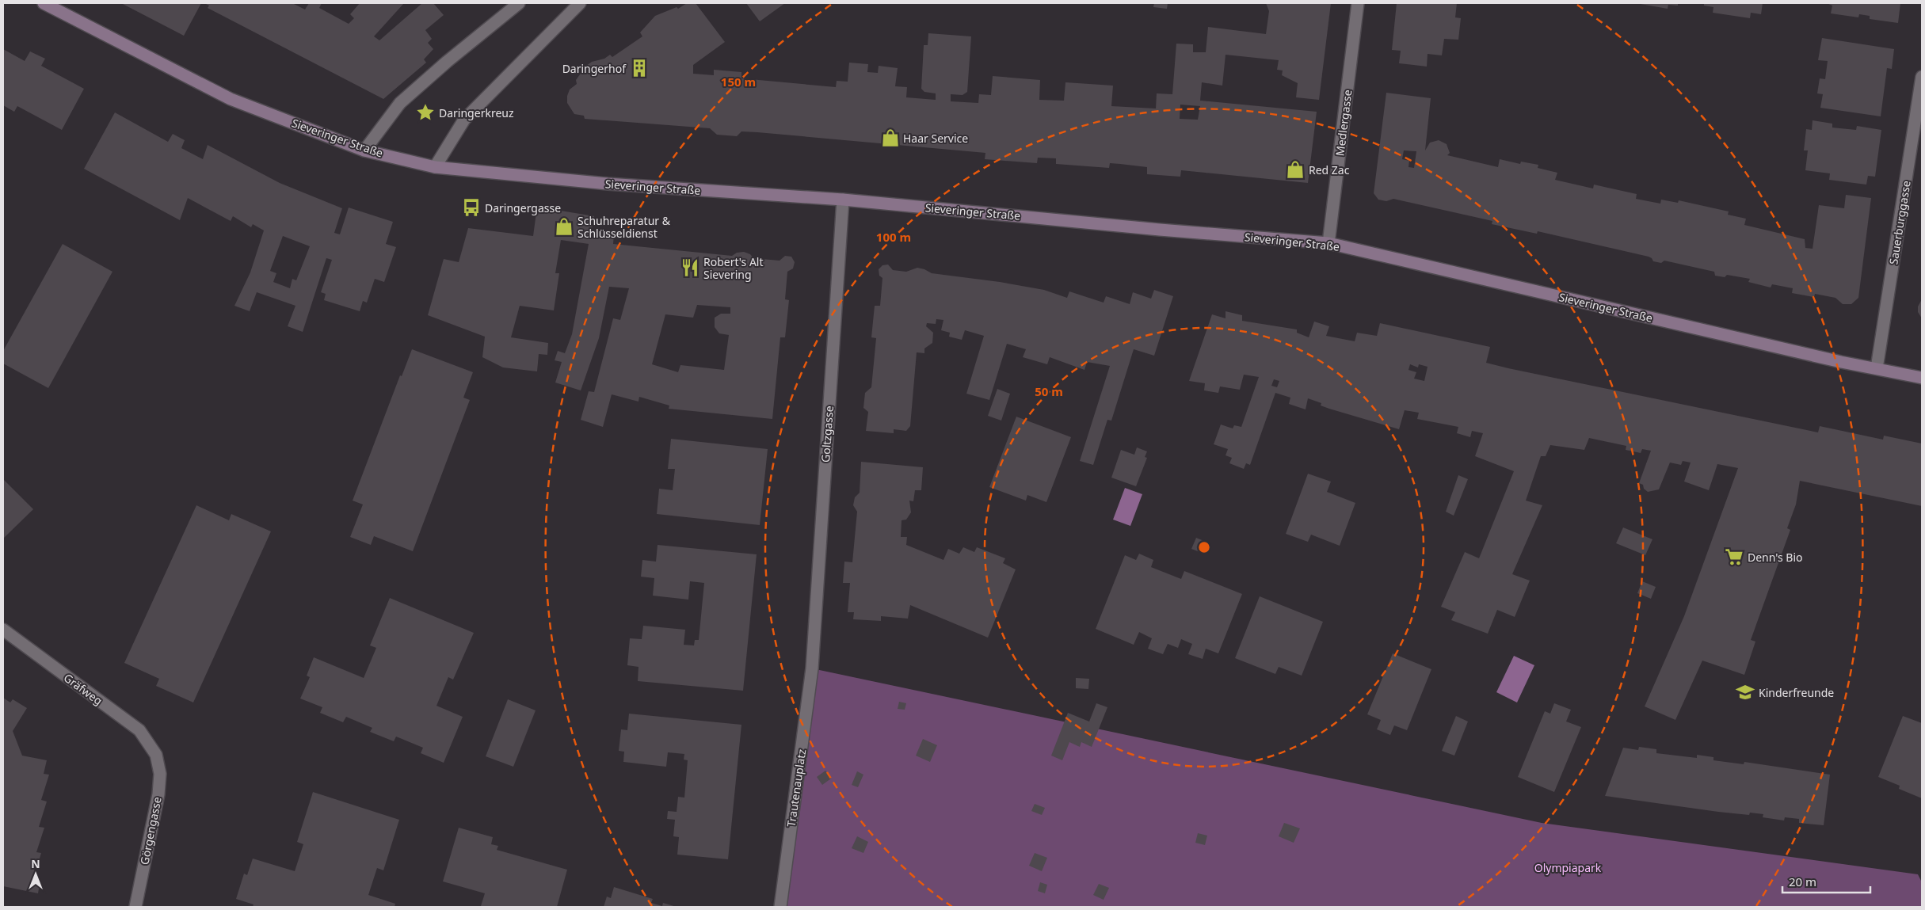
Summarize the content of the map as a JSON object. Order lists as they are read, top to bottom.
{
  "streets": {
    "main road": ["Sieveringer Straße"],
    "street": [
      "Medlergasse",
      "Sauerburggasse",
      "Goltzgasse",
      "Gräfweg",
      "Trautenauplatz",
      "Görgengasse"
    ]
  },
  "crossings": [
    ["Medlergasse", "Sieveringer Straße"],
    ["Sieveringer Straße", "Sauerburggasse"],
    ["Sieveringer Straße", "Goltzgasse"],
    ["Goltzgasse", "Trautenauplatz"],
    ["Gräfweg", "Görgengasse"]
  ],
  "parks": ["Olympiapark"],
  "places": {
    "building": ["Daringerhof"],
    "place": ["Daringerkreuz"],
    "shop": ["Haar Service", "Red Zac", "Schuhreparatur & Schlüsseldienst"],
    "bus stop": ["Daringergasse"],
    "restaurant": ["Robert's Alt Sievering"],
    "supermarket": ["Denn's Bio"],
    "school or university": ["Kinderfreunde"]
  },
  "scale_bar": "20 m",
  "north": "top",
  "rings": ["150 m", "100 m", "50 m"]
}
